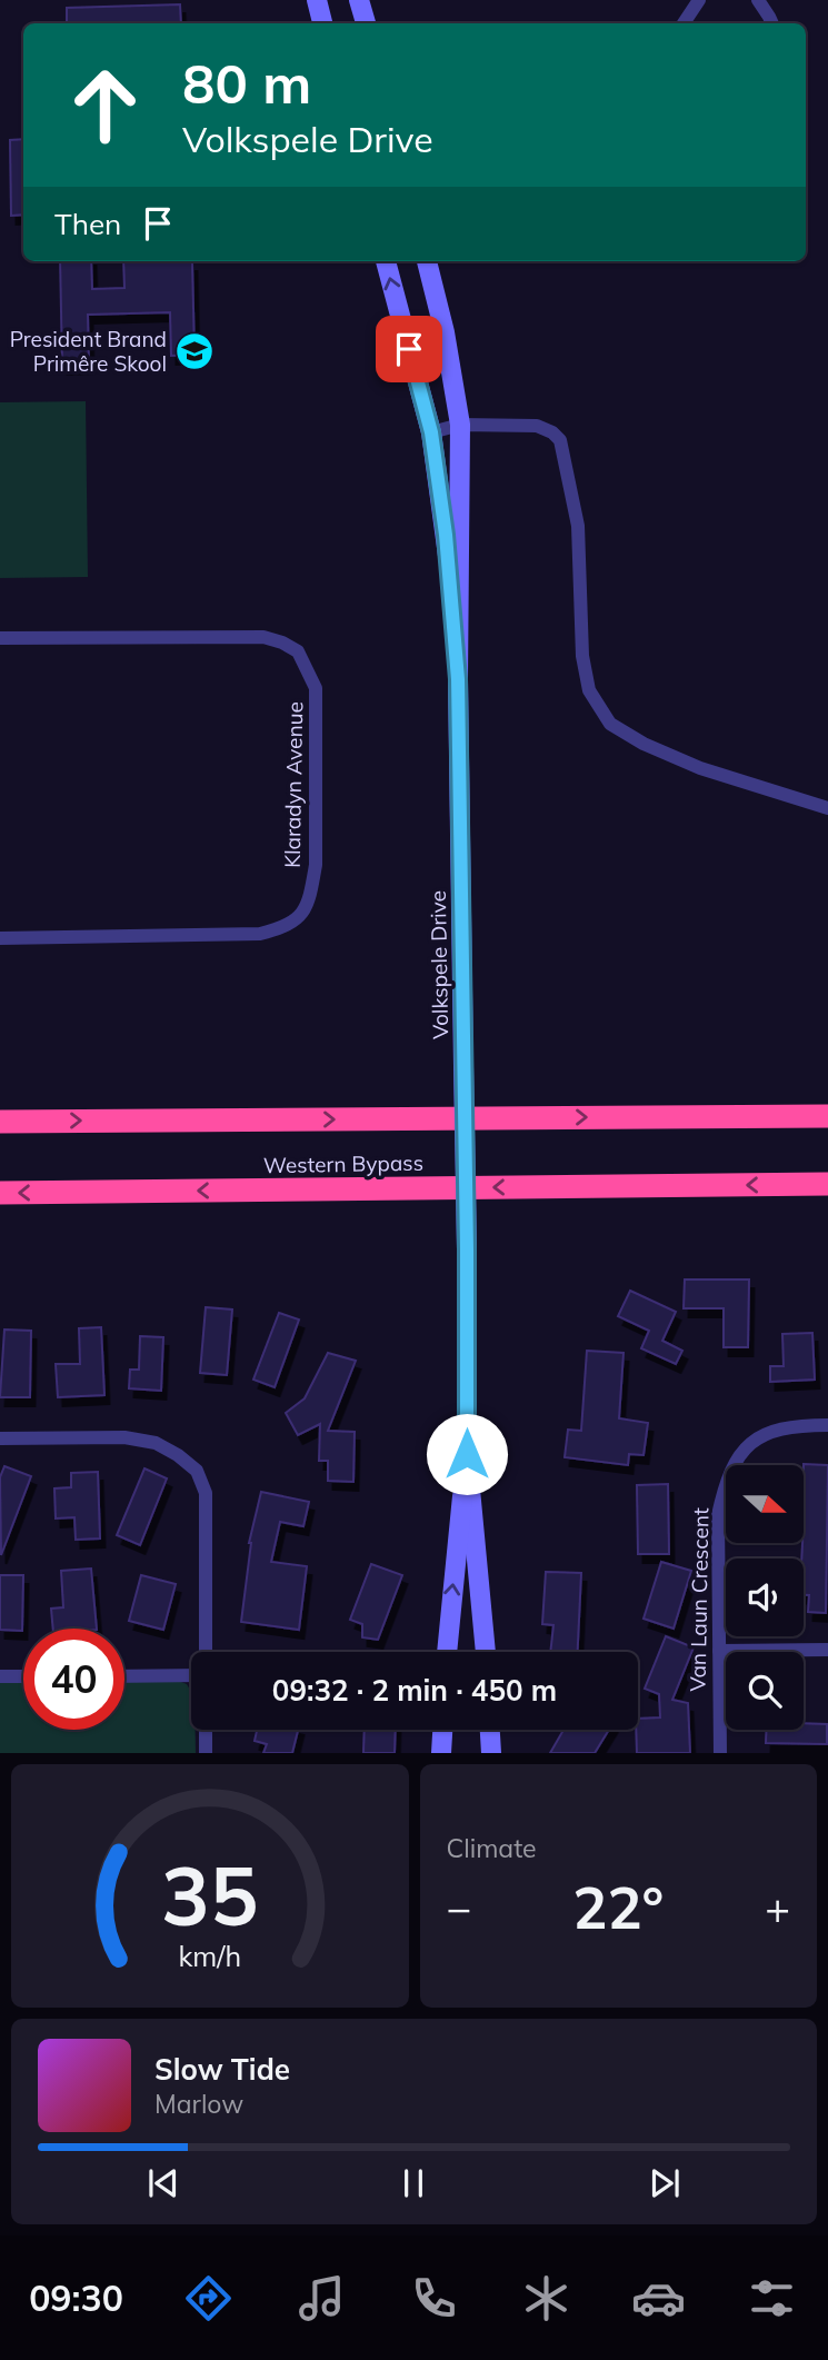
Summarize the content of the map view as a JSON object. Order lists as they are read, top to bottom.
{
  "streets": {
    "highway": ["Western Bypass"],
    "street": ["Klaradyn Avenue", "Volkspele Drive", "Van Laun Crescent"]
  },
  "places": {
    "school or university": ["President Brand Primêre Skool"]
  },
  "north": "right",
  "page": {
    "turn": ["80 m", "Volkspele Drive"],
    "then": "Then",
    "limit": "40",
    "trip": "09:32 · 2 min · 450 m",
    "tile": "Climate",
    "heat": ["−", "22°", "+"],
    "song": ["Slow Tide", "Marlow"],
    "tabs": "09:30",
    "gauge": ["35", "km/h"]
  }
}
